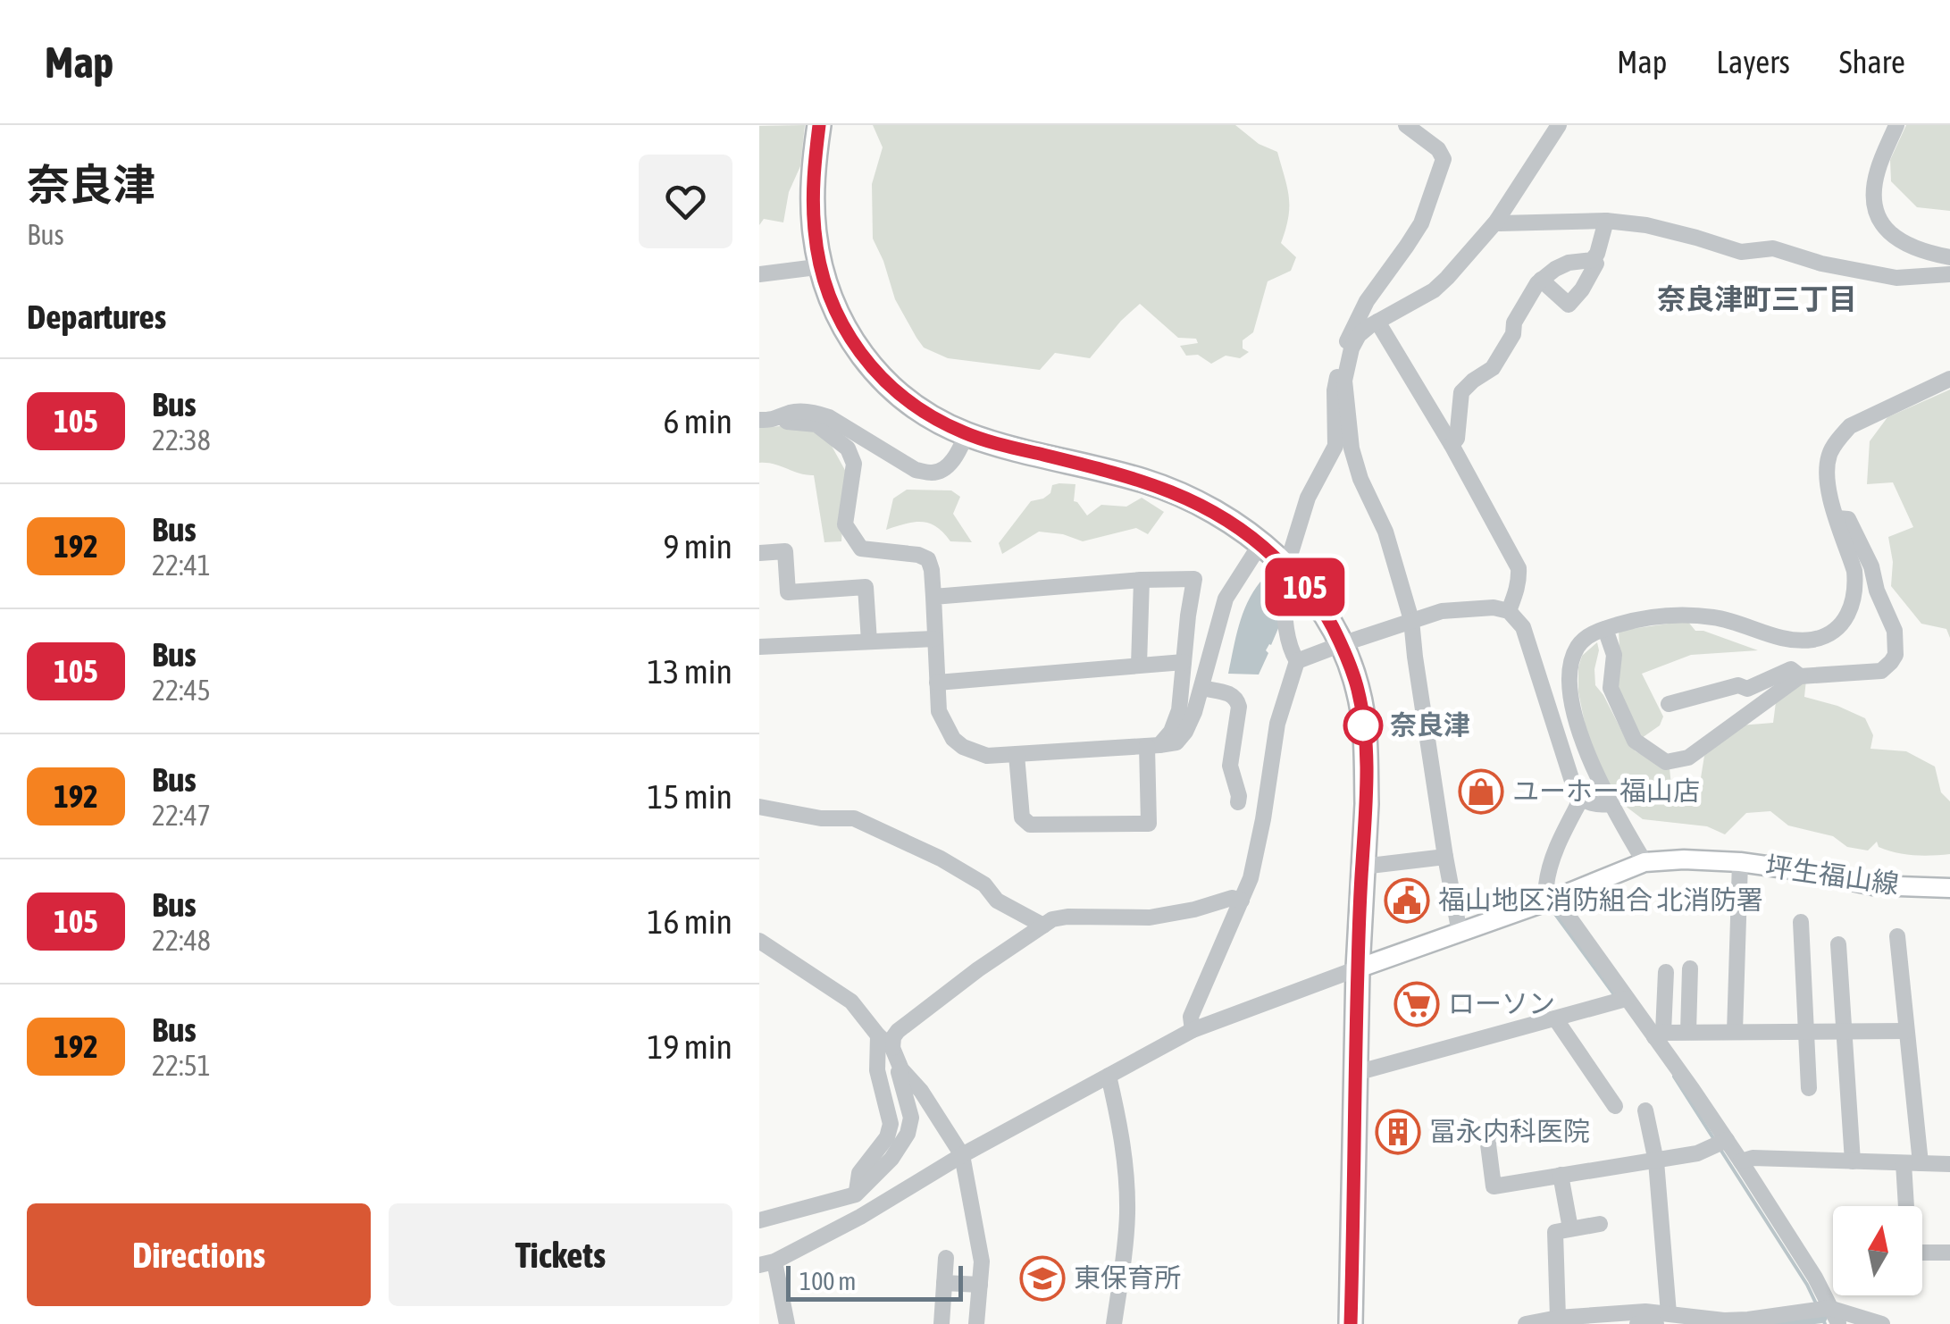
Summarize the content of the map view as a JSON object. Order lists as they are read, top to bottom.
{
  "streets": {
    "main road": ["坪生福山線"]
  },
  "districts": ["奈良津町三丁目"],
  "places": {
    "other": ["奈良津"],
    "shop": ["ユーホー福山店"],
    "public building": ["福山地区消防組合 北消防署"],
    "supermarket": ["ローソン"],
    "building": ["冨永内科医院"],
    "school or university": ["東保育所"]
  },
  "lines": ["bus line 105"],
  "scale_bar": "100 m",
  "north": "top",
  "page": {
    "header": "Map",
    "nav": ["Map", "Layers", "Share"],
    "heading": [
      ["奈良津", "Bus"],
      "Departures"
    ],
    "on_map": "105",
    "list": [
      {
        "mark": "105",
        "name": "Bus",
        "note": "22:38",
        "value": "6 min"
      },
      {
        "mark": "192",
        "name": "Bus",
        "note": "22:41",
        "value": "9 min"
      },
      {
        "mark": "105",
        "name": "Bus",
        "note": "22:45",
        "value": "13 min"
      },
      {
        "mark": "192",
        "name": "Bus",
        "note": "22:47",
        "value": "15 min"
      },
      {
        "mark": "105",
        "name": "Bus",
        "note": "22:48",
        "value": "16 min"
      },
      {
        "mark": "192",
        "name": "Bus",
        "note": "22:51",
        "value": "19 min"
      }
    ],
    "buttons": ["Directions", "Tickets"],
    "scale": "100 m"
  }
}
